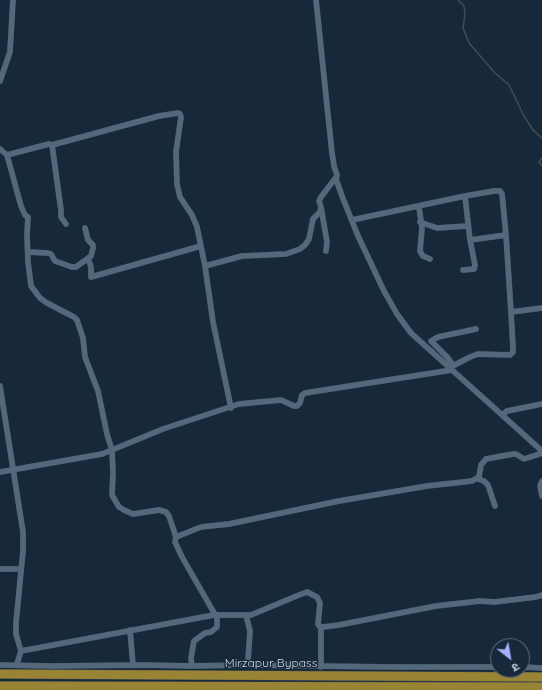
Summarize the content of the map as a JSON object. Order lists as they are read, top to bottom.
{
  "streets": {
    "highway": ["Mirzapur Bypass"]
  },
  "north": "bottom right"
}
